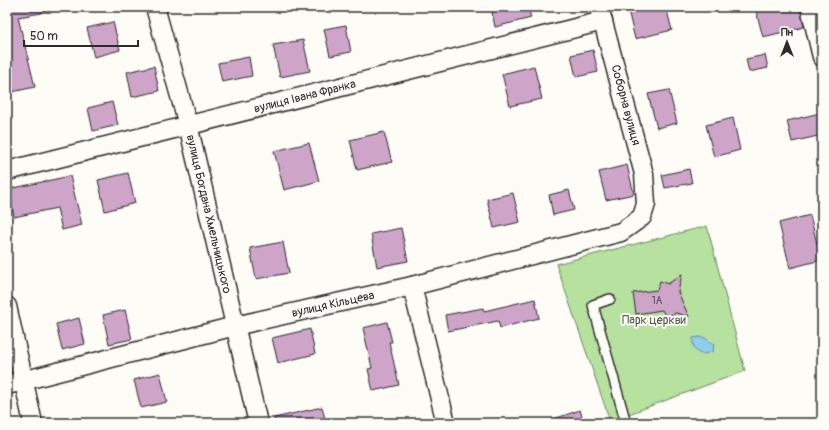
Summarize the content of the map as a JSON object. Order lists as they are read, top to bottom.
{
  "streets": {
    "street": [
      "вулиця Івана Франка",
      "Соборна вулиця",
      "вулиця Богдана Хмельницького",
      "вулиця Кільцева"
    ]
  },
  "crossings": [
    ["вулиця Івана Франка", "Соборна вулиця"],
    ["вулиця Івана Франка", "вулиця Богдана Хмельницького"],
    ["Соборна вулиця", "вулиця Кільцева"],
    ["вулиця Богдана Хмельницького", "вулиця Кільцева"]
  ],
  "parks": ["Парк церкви"],
  "house_numbers": ["1А"],
  "scale_bar": "50 m",
  "north": "top"
}
